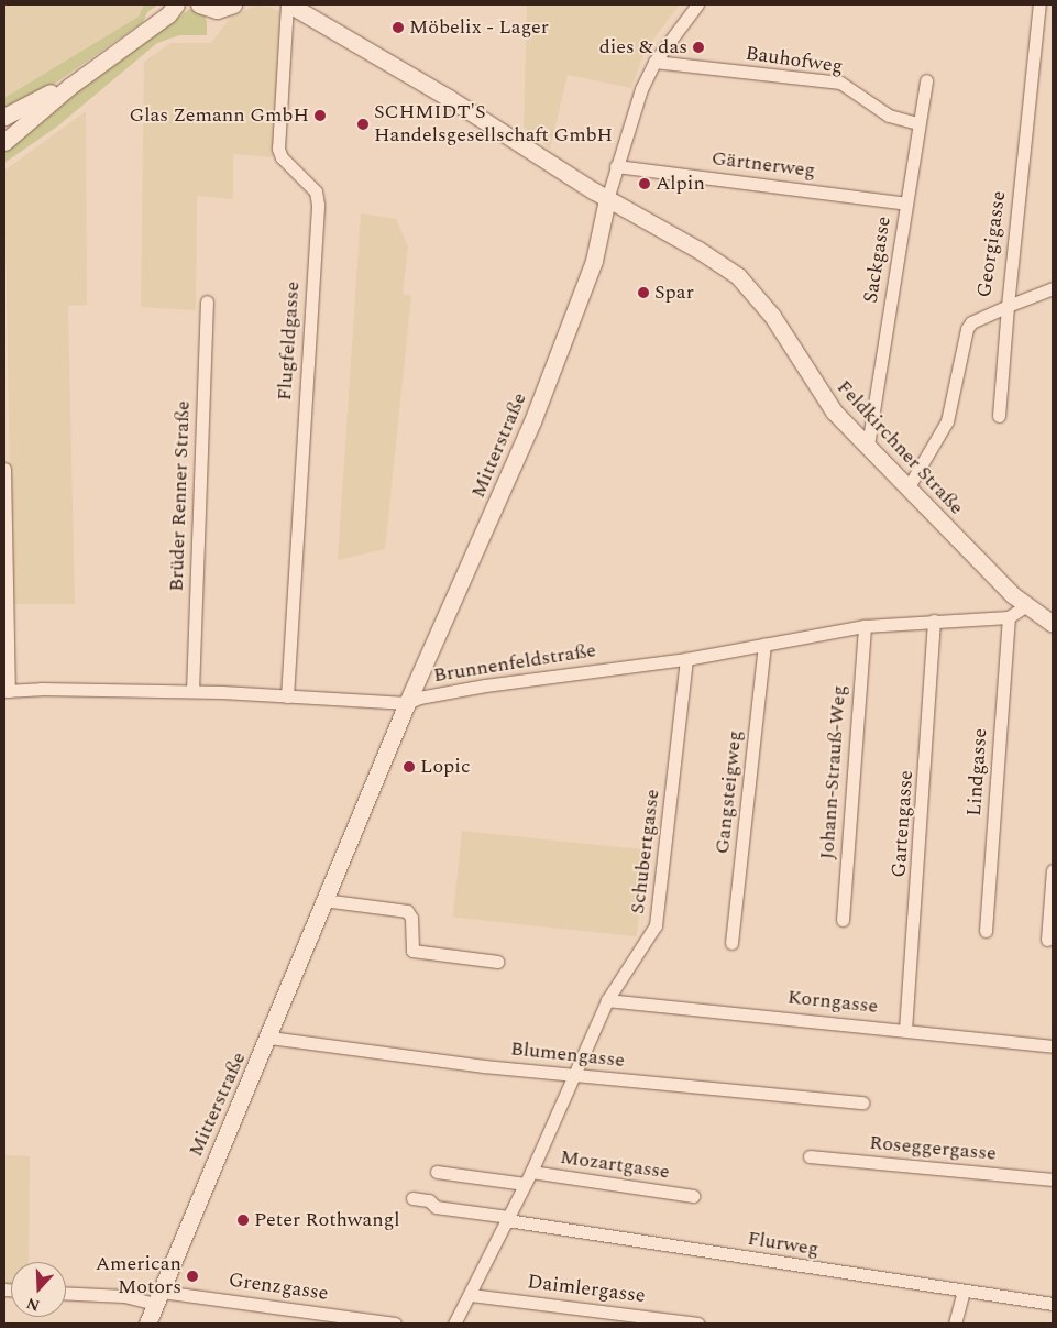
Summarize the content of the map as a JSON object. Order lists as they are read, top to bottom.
{
  "streets": {
    "main road": ["Mitterstraße", "Feldkirchner Straße"],
    "street": [
      "Bauhofweg",
      "Gärtnerweg",
      "Georgigasse",
      "Sackgasse",
      "Flugfeldgasse",
      "Brüder Renner Straße",
      "Brunnenfeldstraße",
      "Johann-Strauß-Weg",
      "Lindgasse",
      "Gangsteigweg",
      "Gartengasse",
      "Schubertgasse",
      "Korngasse",
      "Blumengasse",
      "Roseggergasse",
      "Mozartgasse",
      "Flurweg",
      "Grenzgasse",
      "Daimlergasse"
    ]
  },
  "crossings": [
    ["Bauhofweg", "Sackgasse"],
    ["Bauhofweg", "Mitterstraße"],
    ["Gärtnerweg", "Sackgasse"],
    ["Gärtnerweg", "Mitterstraße"],
    ["Georgigasse", "Feldkirchner Straße"],
    ["Sackgasse", "Feldkirchner Straße"],
    ["Flugfeldgasse", "Feldkirchner Straße"],
    ["Flugfeldgasse", "Brunnenfeldstraße"],
    ["Mitterstraße", "Feldkirchner Straße"],
    ["Mitterstraße", "Brunnenfeldstraße"],
    ["Mitterstraße", "Blumengasse"],
    ["Mitterstraße", "Grenzgasse"],
    ["Brüder Renner Straße", "Brunnenfeldstraße"],
    ["Brunnenfeldstraße", "Johann-Strauß-Weg"],
    ["Brunnenfeldstraße", "Lindgasse"],
    ["Brunnenfeldstraße", "Gangsteigweg"],
    ["Brunnenfeldstraße", "Gartengasse"],
    ["Brunnenfeldstraße", "Schubertgasse"],
    ["Gartengasse", "Korngasse"],
    ["Schubertgasse", "Korngasse"],
    ["Schubertgasse", "Blumengasse"],
    ["Schubertgasse", "Mozartgasse"],
    ["Schubertgasse", "Flurweg"],
    ["Schubertgasse", "Daimlergasse"]
  ],
  "places": [
    "Möbelix - Lager",
    "dies & das",
    "Glas Zemann GmbH",
    "SCHMIDT'S Handelsgesellschaft GmbH",
    "Alpin",
    "Spar",
    "Lopic",
    "Peter Rothwangl",
    "American Motors"
  ],
  "north": "bottom"
}
